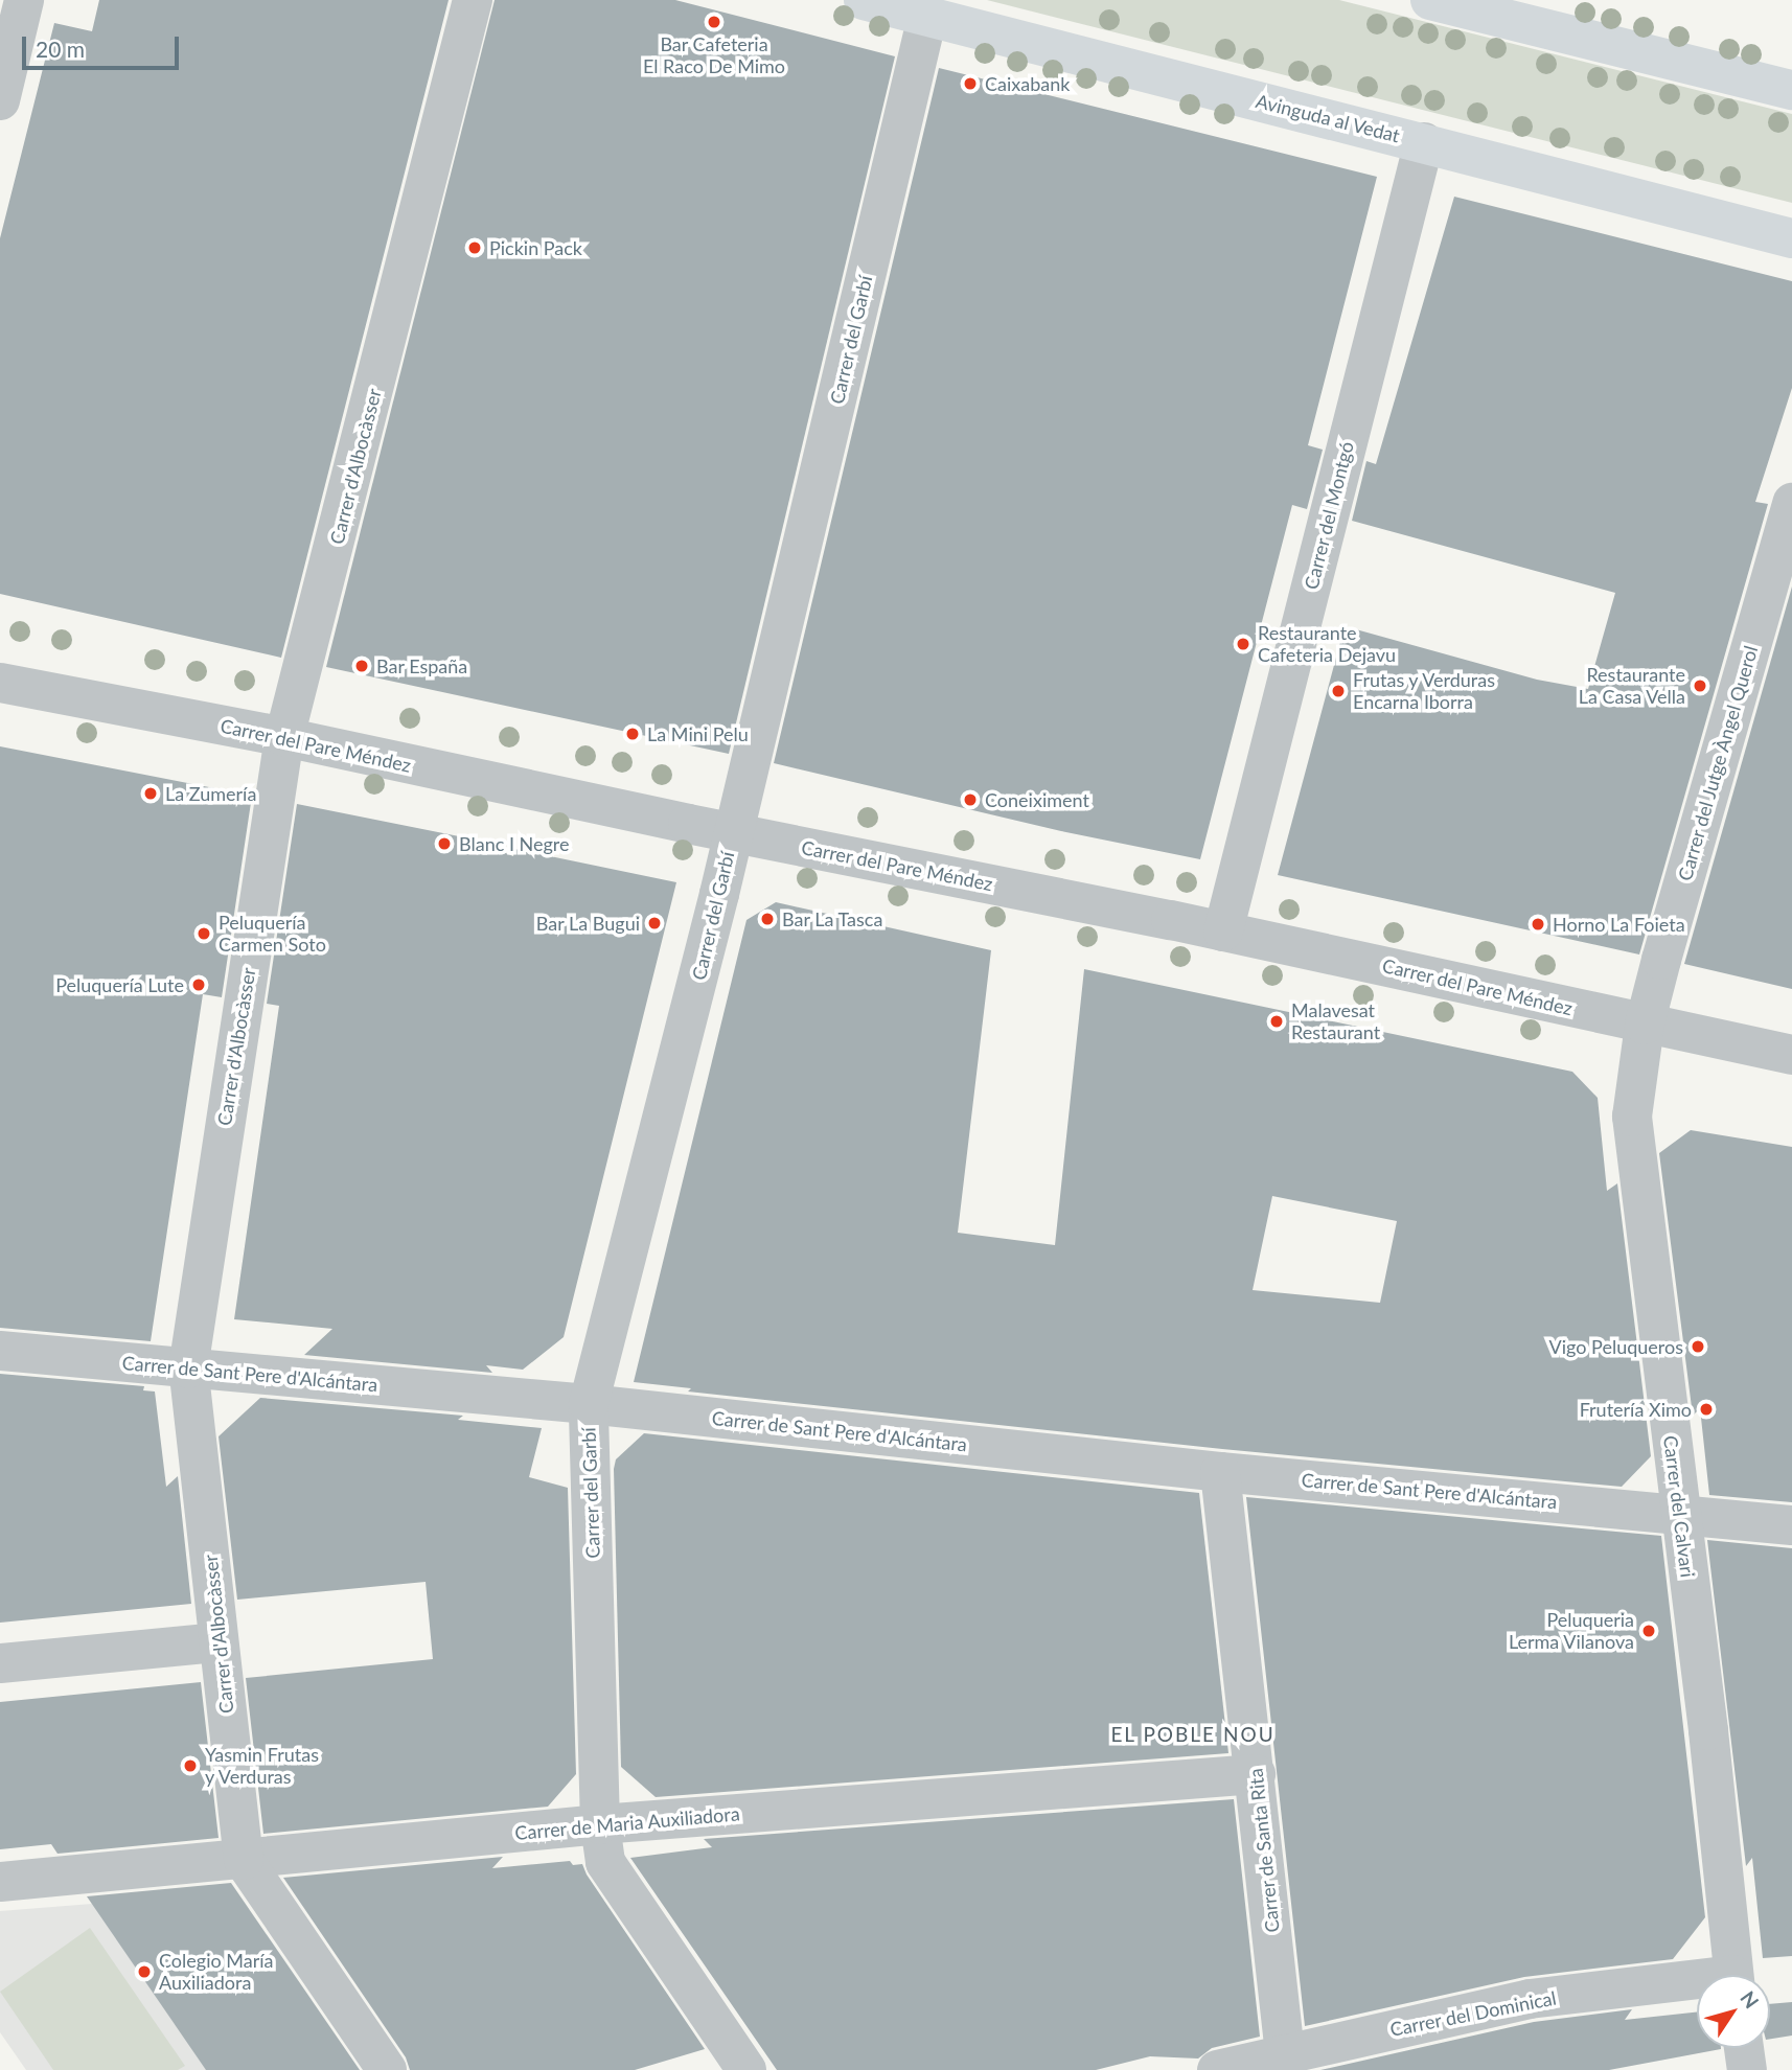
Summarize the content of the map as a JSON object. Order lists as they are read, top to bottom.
{
  "streets": {
    "street": [
      "Avinguda al Vedat",
      "Carrer del Garbí",
      "Carrer d'Albocàsser",
      "Carrer del Montgó",
      "Carrer del Pare Méndez",
      "Carrer del Jutge Àngel Querol",
      "Carrer de Sant Pere d'Alcántara",
      "Carrer del Calvari",
      "Carrer de Maria Auxiliadora",
      "Carrer de Santa Rita",
      "Carrer del Dominical"
    ]
  },
  "crossings": [
    ["Avinguda al Vedat", "Carrer del Garbí"],
    ["Avinguda al Vedat", "Carrer del Montgó"],
    ["Carrer del Garbí", "Carrer del Pare Méndez"],
    ["Carrer del Garbí", "Carrer de Sant Pere d'Alcántara"],
    ["Carrer del Garbí", "Carrer de Maria Auxiliadora"],
    ["Carrer d'Albocàsser", "Carrer del Pare Méndez"],
    ["Carrer d'Albocàsser", "Carrer de Sant Pere d'Alcántara"],
    ["Carrer d'Albocàsser", "Carrer de Maria Auxiliadora"],
    ["Carrer del Montgó", "Carrer del Pare Méndez"],
    ["Carrer del Pare Méndez", "Carrer del Jutge Àngel Querol"],
    ["Carrer del Pare Méndez", "Carrer del Calvari"],
    ["Carrer del Jutge Àngel Querol", "Carrer del Calvari"],
    ["Carrer de Sant Pere d'Alcántara", "Carrer del Calvari"],
    ["Carrer de Sant Pere d'Alcántara", "Carrer de Santa Rita"],
    ["Carrer de Maria Auxiliadora", "Carrer de Santa Rita"],
    ["Carrer de Santa Rita", "Carrer del Dominical"]
  ],
  "districts": ["EL POBLE NOU"],
  "places": [
    "Bar Cafeteria El Raco De Mimo",
    "Caixabank",
    "Pickin Pack",
    "Restaurante Cafeteria Dejavu",
    "Bar España",
    "Restaurante La Casa Vella",
    "Frutas y Verduras Encarna Iborra",
    "La Mini Pelu",
    "La Zumería",
    "Coneiximent",
    "Blanc I Negre",
    "Bar La Tasca",
    "Bar La Bugui",
    "Horno La Foieta",
    "Peluquería Carmen Soto",
    "Peluquería Lute",
    "Malavesat Restaurant",
    "Vigo Peluqueros",
    "Frutería Ximo",
    "Peluqueria Lerma Vilanova",
    "Yasmin Frutas y Verduras",
    "Colegio María Auxiliadora"
  ],
  "scale_bar": "20 m",
  "north": "top right"
}
